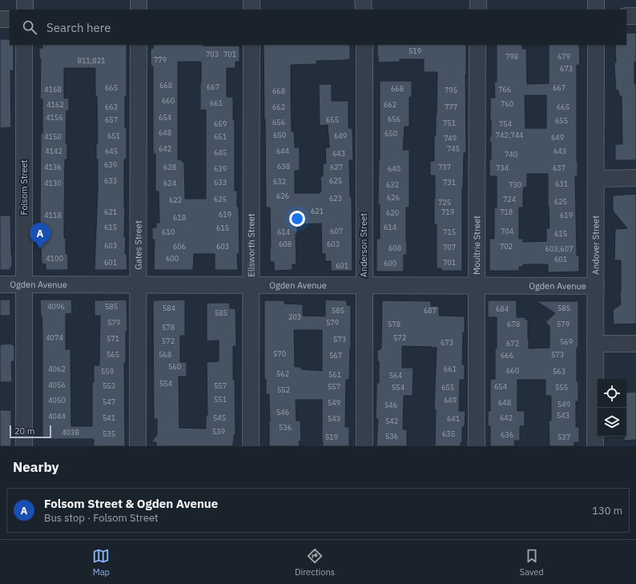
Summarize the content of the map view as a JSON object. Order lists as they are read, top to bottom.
{
  "streets": {
    "street": [
      "Folsom Street",
      "Gates Street",
      "Ellsworth Street",
      "Anderson Street",
      "Moultrie Street",
      "Andover Street",
      "Ogden Avenue"
    ]
  },
  "crossings": [
    ["Folsom Street", "Ogden Avenue"],
    ["Gates Street", "Ogden Avenue"],
    ["Ellsworth Street", "Ogden Avenue"],
    ["Anderson Street", "Ogden Avenue"],
    ["Moultrie Street", "Ogden Avenue"],
    ["Andover Street", "Ogden Avenue"]
  ],
  "house_numbers": [
    "519",
    "703",
    "701",
    "798",
    "679",
    "779",
    "811;821",
    "673",
    "668",
    "667",
    "665",
    "667",
    "668",
    "4168",
    "766",
    "795",
    "668",
    "660",
    "661",
    "760",
    "4162",
    "662",
    "663",
    "662",
    "777",
    "665",
    "4156",
    "654",
    "656",
    "657",
    "655",
    "655",
    "656",
    "751",
    "659",
    "754",
    "648",
    "650",
    "650",
    "742;744",
    "651",
    "649",
    "4150",
    "651",
    "649",
    "749",
    "642",
    "745",
    "4142",
    "645",
    "644",
    "643",
    "645",
    "643",
    "740",
    "639",
    "638",
    "4136",
    "628",
    "627",
    "737",
    "734",
    "637",
    "639",
    "640",
    "633",
    "625",
    "632",
    "633",
    "731",
    "4130",
    "624",
    "631",
    "632",
    "730",
    "626",
    "626",
    "623",
    "625",
    "724",
    "622",
    "625",
    "725",
    "621",
    "621",
    "719",
    "718",
    "620",
    "619",
    "4118",
    "619",
    "618",
    "615",
    "614",
    "615",
    "607",
    "704",
    "610",
    "614",
    "715",
    "615",
    "608",
    "603",
    "603",
    "606",
    "603",
    "702",
    "707",
    "608",
    "603;607",
    "4100",
    "600",
    "601",
    "601",
    "701",
    "600",
    "601",
    "4096",
    "585",
    "584",
    "585",
    "684",
    "585",
    "687",
    "585",
    "203",
    "579",
    "579",
    "578",
    "678",
    "579",
    "578",
    "4074",
    "572",
    "571",
    "573",
    "572",
    "569",
    "673",
    "672",
    "570",
    "565",
    "568",
    "573",
    "567",
    "666",
    "560",
    "4062",
    "661",
    "660",
    "559",
    "563",
    "562",
    "561",
    "564",
    "554",
    "4056",
    "553",
    "557",
    "557",
    "654",
    "554",
    "655",
    "555",
    "552",
    "551",
    "4050",
    "649",
    "547",
    "549",
    "648",
    "549",
    "546",
    "546",
    "543",
    "4044",
    "541",
    "545",
    "642",
    "543",
    "641",
    "542",
    "536",
    "539",
    "4038",
    "535",
    "635",
    "636",
    "536",
    "519",
    "537"
  ],
  "scale_bar": "20 m",
  "page": {
    "search": "Search here",
    "pins": "A",
    "scale": "20 m",
    "heading": "Nearby",
    "list": [
      {
        "mark": "A",
        "name": "Folsom Street & Ogden Avenue",
        "note": "Bus stop · Folsom Street",
        "value": "130 m"
      }
    ],
    "nav": ["Map", "Directions", "Saved"]
  }
}
